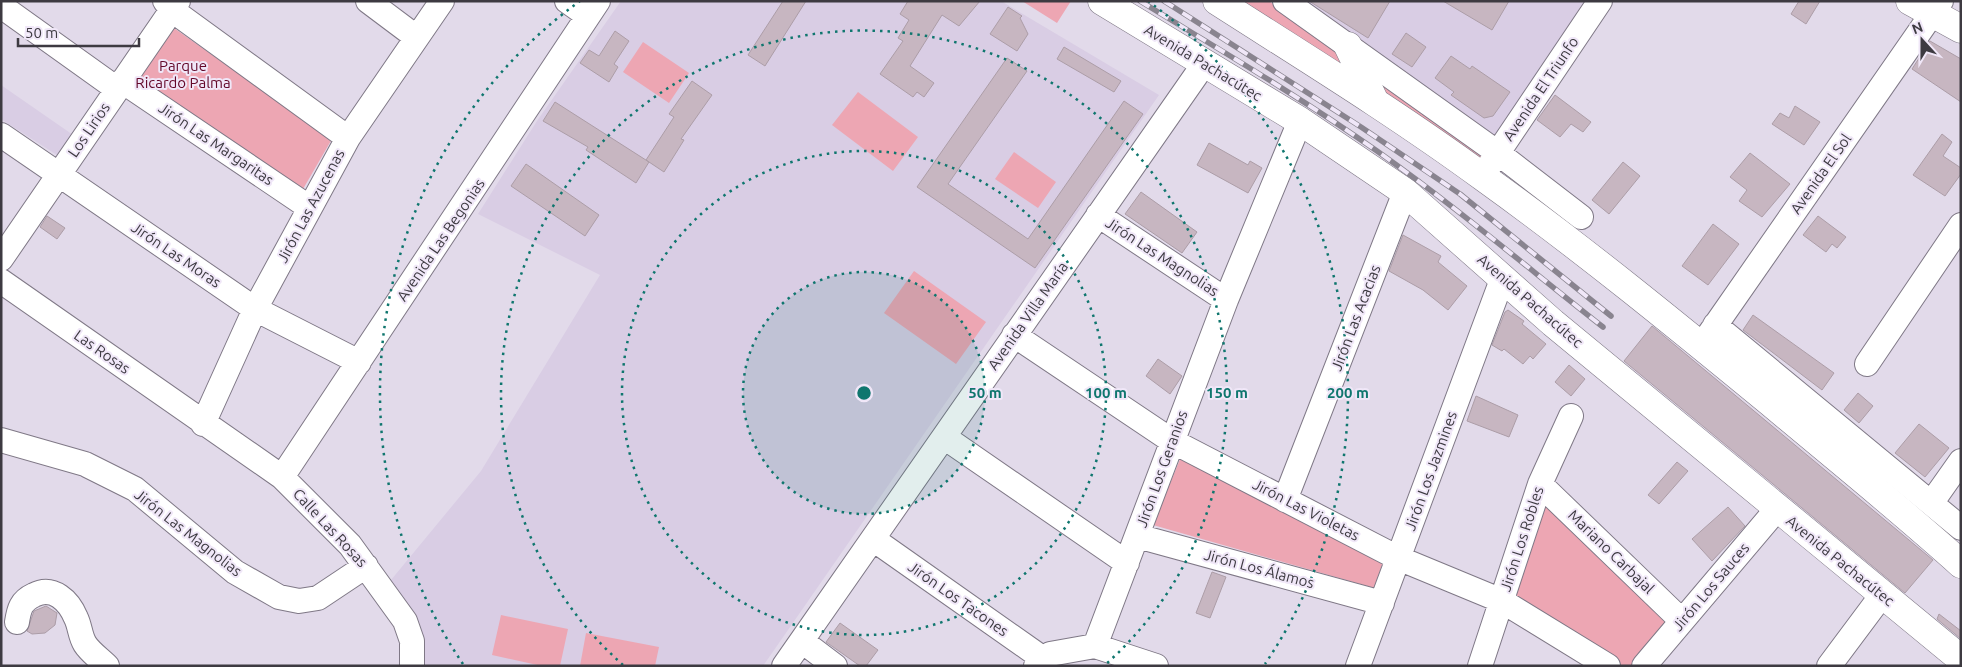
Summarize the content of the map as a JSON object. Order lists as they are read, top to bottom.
{
  "streets": {
    "main road": ["Avenida Pachacútec"],
    "street": [
      "Avenida El Triunfo",
      "Los Lirios",
      "Jirón Las Margaritas",
      "Avenida El Sol",
      "Jirón Las Azucenas",
      "Avenida Las Begonias",
      "Jirón Las Moras",
      "Jirón Las Magnolias",
      "Avenida Villa María",
      "Jirón Las Acacias",
      "Las Rosas",
      "Jirón Los Geranios",
      "Jirón Los Jazmines",
      "Jirón Las Violetas",
      "Calle Las Rosas",
      "Jirón Los Robles",
      "Mariano Carbajal",
      "Jirón Los Álamos",
      "Jirón Los Sauces",
      "Jirón Los Tacones"
    ]
  },
  "crossings": [
    ["Avenida Pachacútec", "Avenida Villa María"],
    ["Avenida Pachacútec", "Jirón Las Acacias"],
    ["Avenida Pachacútec", "Jirón Los Geranios"],
    ["Avenida Pachacútec", "Jirón Los Jazmines"],
    ["Avenida Pachacútec", "Jirón Los Sauces"],
    ["Los Lirios", "Jirón Las Margaritas"],
    ["Los Lirios", "Jirón Las Moras"],
    ["Jirón Las Margaritas", "Jirón Las Azucenas"],
    ["Jirón Las Azucenas", "Jirón Las Moras"],
    ["Jirón Las Azucenas", "Las Rosas"],
    ["Jirón Las Azucenas", "Calle Las Rosas"],
    ["Avenida Las Begonias", "Jirón Las Moras"],
    ["Avenida Las Begonias", "Calle Las Rosas"],
    ["Jirón Las Magnolias", "Avenida Villa María"],
    ["Jirón Las Magnolias", "Jirón Los Geranios"],
    ["Jirón Las Magnolias", "Calle Las Rosas"],
    ["Avenida Villa María", "Jirón Las Violetas"],
    ["Avenida Villa María", "Jirón Los Tacones"],
    ["Jirón Las Acacias", "Jirón Las Violetas"],
    ["Las Rosas", "Calle Las Rosas"],
    ["Jirón Los Geranios", "Jirón Las Violetas"],
    ["Jirón Los Geranios", "Jirón Los Álamos"],
    ["Jirón Los Jazmines", "Jirón Las Violetas"],
    ["Jirón Los Jazmines", "Jirón Los Álamos"],
    ["Jirón Las Violetas", "Jirón Los Robles"],
    ["Jirón Los Robles", "Mariano Carbajal"],
    ["Mariano Carbajal", "Jirón Los Sauces"]
  ],
  "parks": ["Parque Ricardo Palma"],
  "scale_bar": "50 m",
  "north": "top",
  "rings": [
    "50 m",
    "100 m",
    "150 m",
    "200 m"
  ]
}
